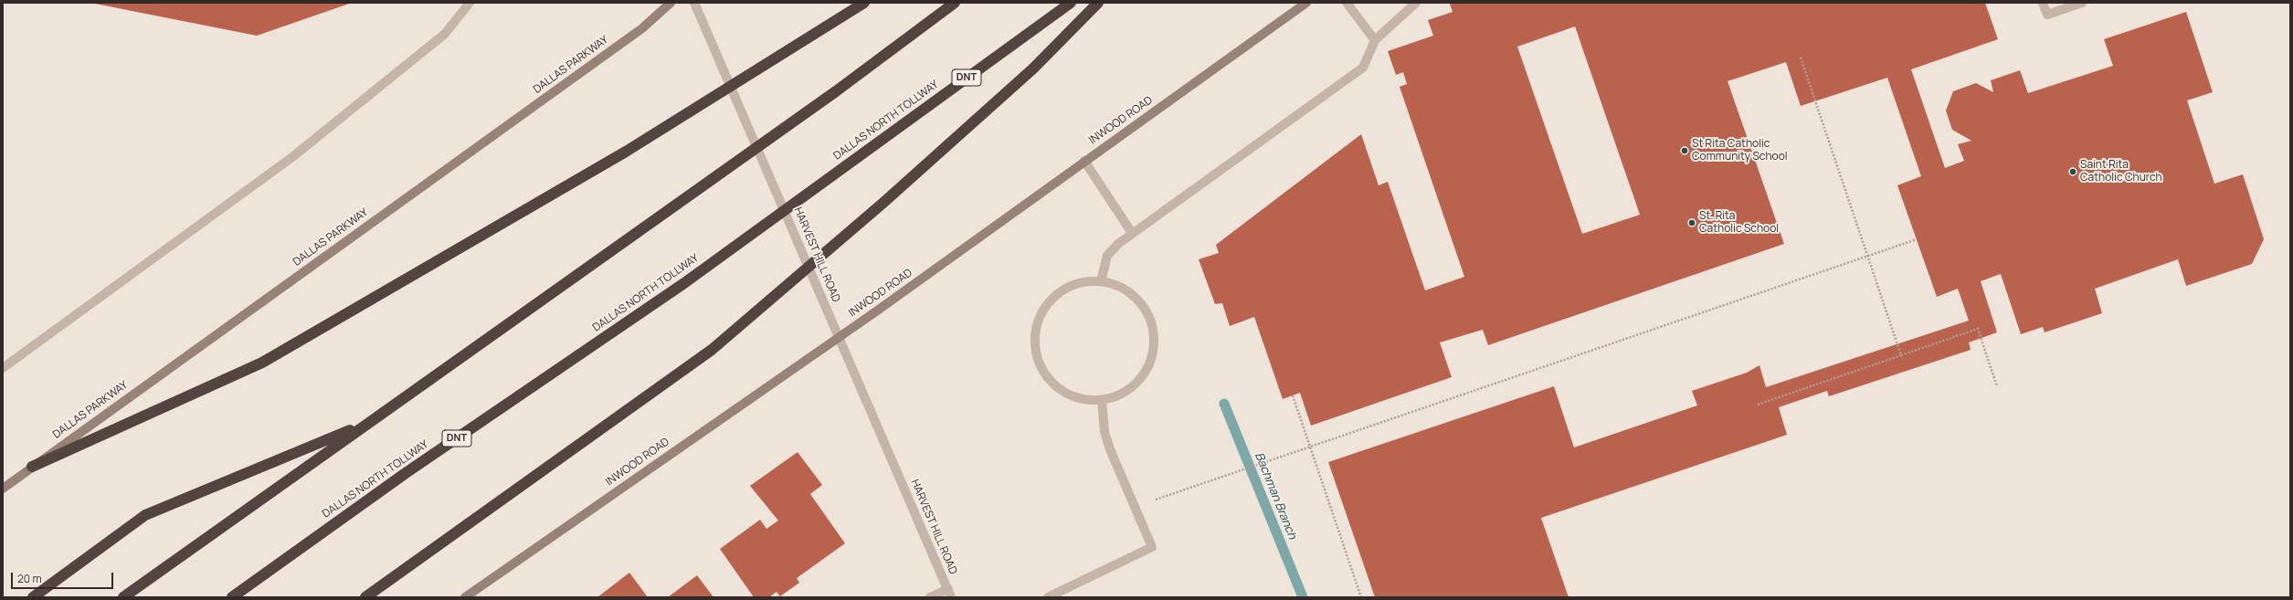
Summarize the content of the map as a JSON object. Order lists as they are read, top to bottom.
{
  "streets": {
    "highway": ["DNT", "DALLAS NORTH TOLLWAY"],
    "main road": ["DALLAS PARKWAY", "INWOOD ROAD"],
    "street": ["HARVEST HILL ROAD"]
  },
  "crossings": [
    ["INWOOD ROAD", "HARVEST HILL ROAD"]
  ],
  "water": ["Bachman Branch"],
  "places": ["St Rita Catholic Community School", "Saint Rita Catholic Church", "St. Rita Catholic School"],
  "scale_bar": "20 m"
}
